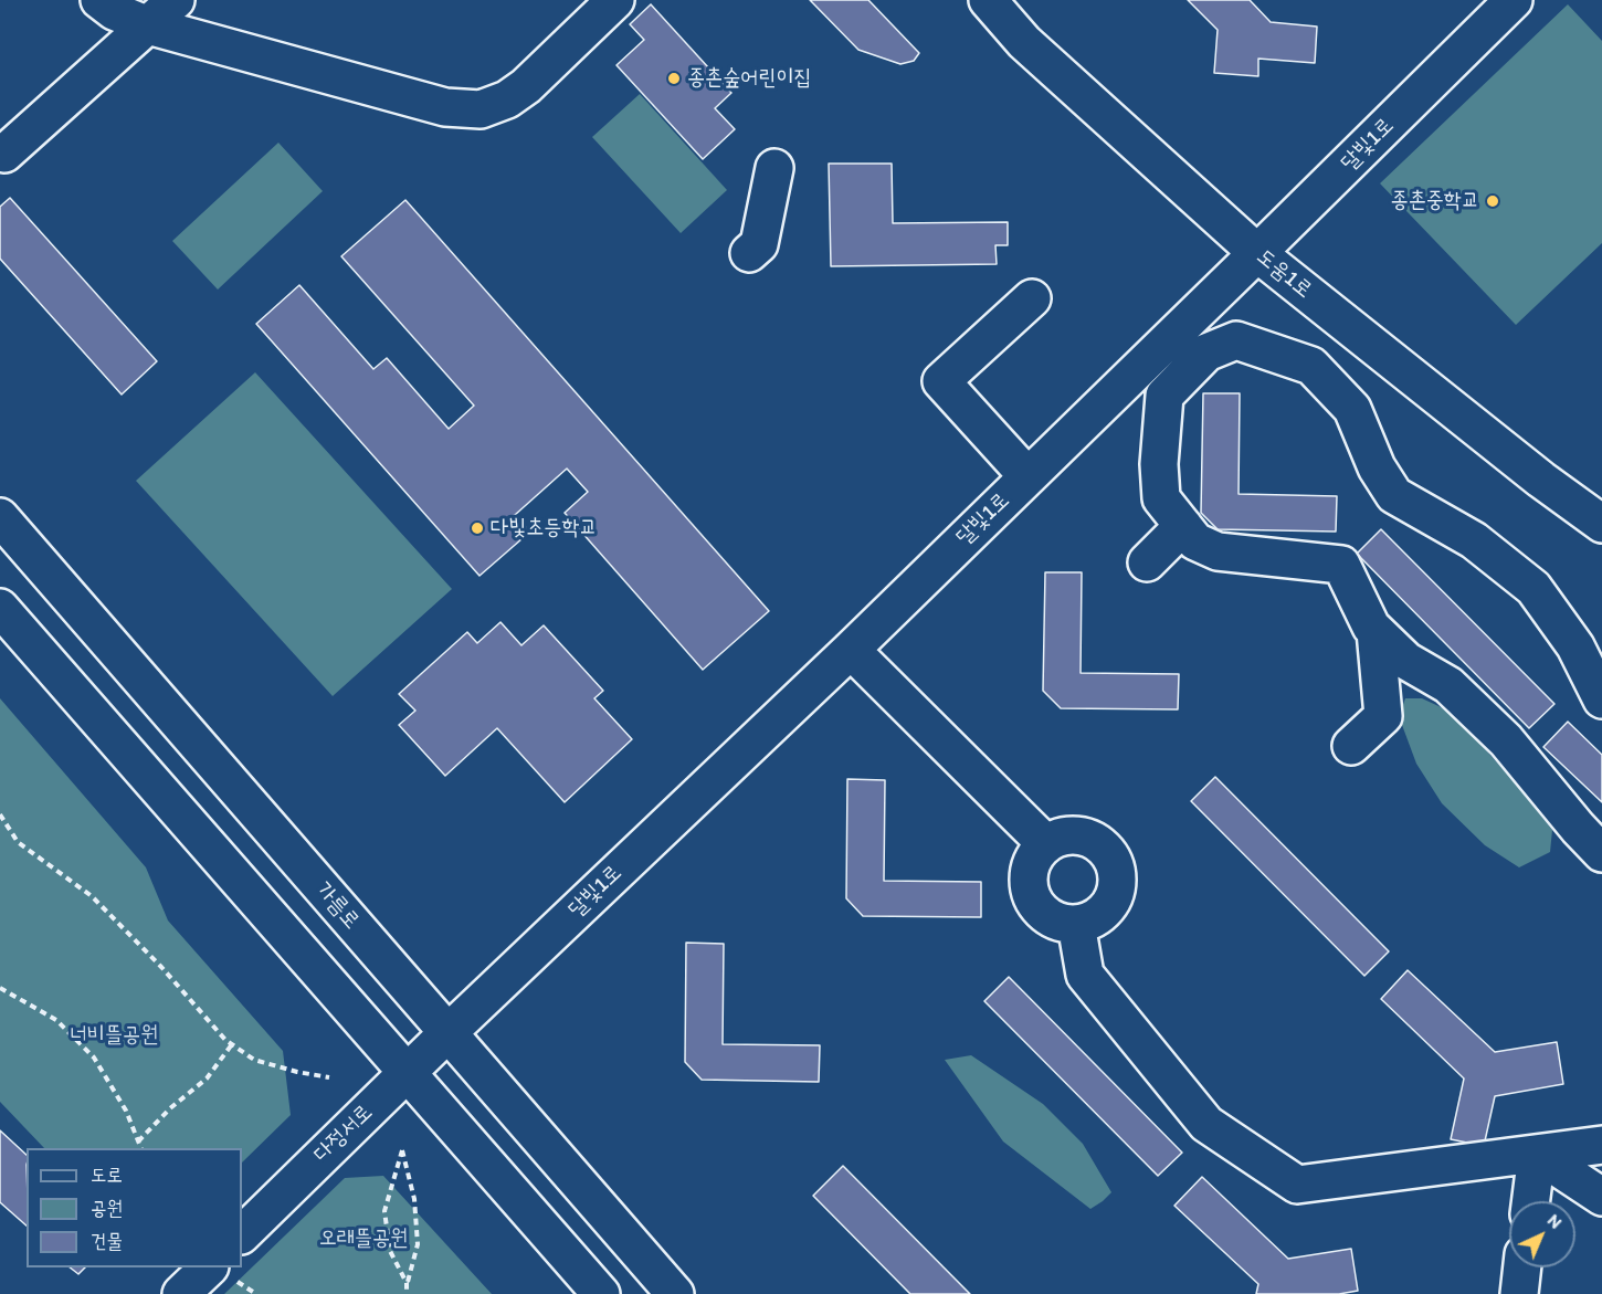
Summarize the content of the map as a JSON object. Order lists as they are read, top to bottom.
{
  "streets": {
    "street": [
      "달빛1로",
      "도움1로",
      "가름로",
      "다정서로"
    ]
  },
  "crossings": [
    ["달빛1로", "도움1로"],
    ["달빛1로", "가름로"],
    ["달빛1로", "다정서로"],
    ["가름로", "다정서로"]
  ],
  "parks": ["너비뜰공원", "오래뜰공원"],
  "places": ["종촌숲어린이집", "종촌중학교", "다빛초등학교"],
  "legend": ["도로", "공원", "건물"],
  "north": "top right"
}
